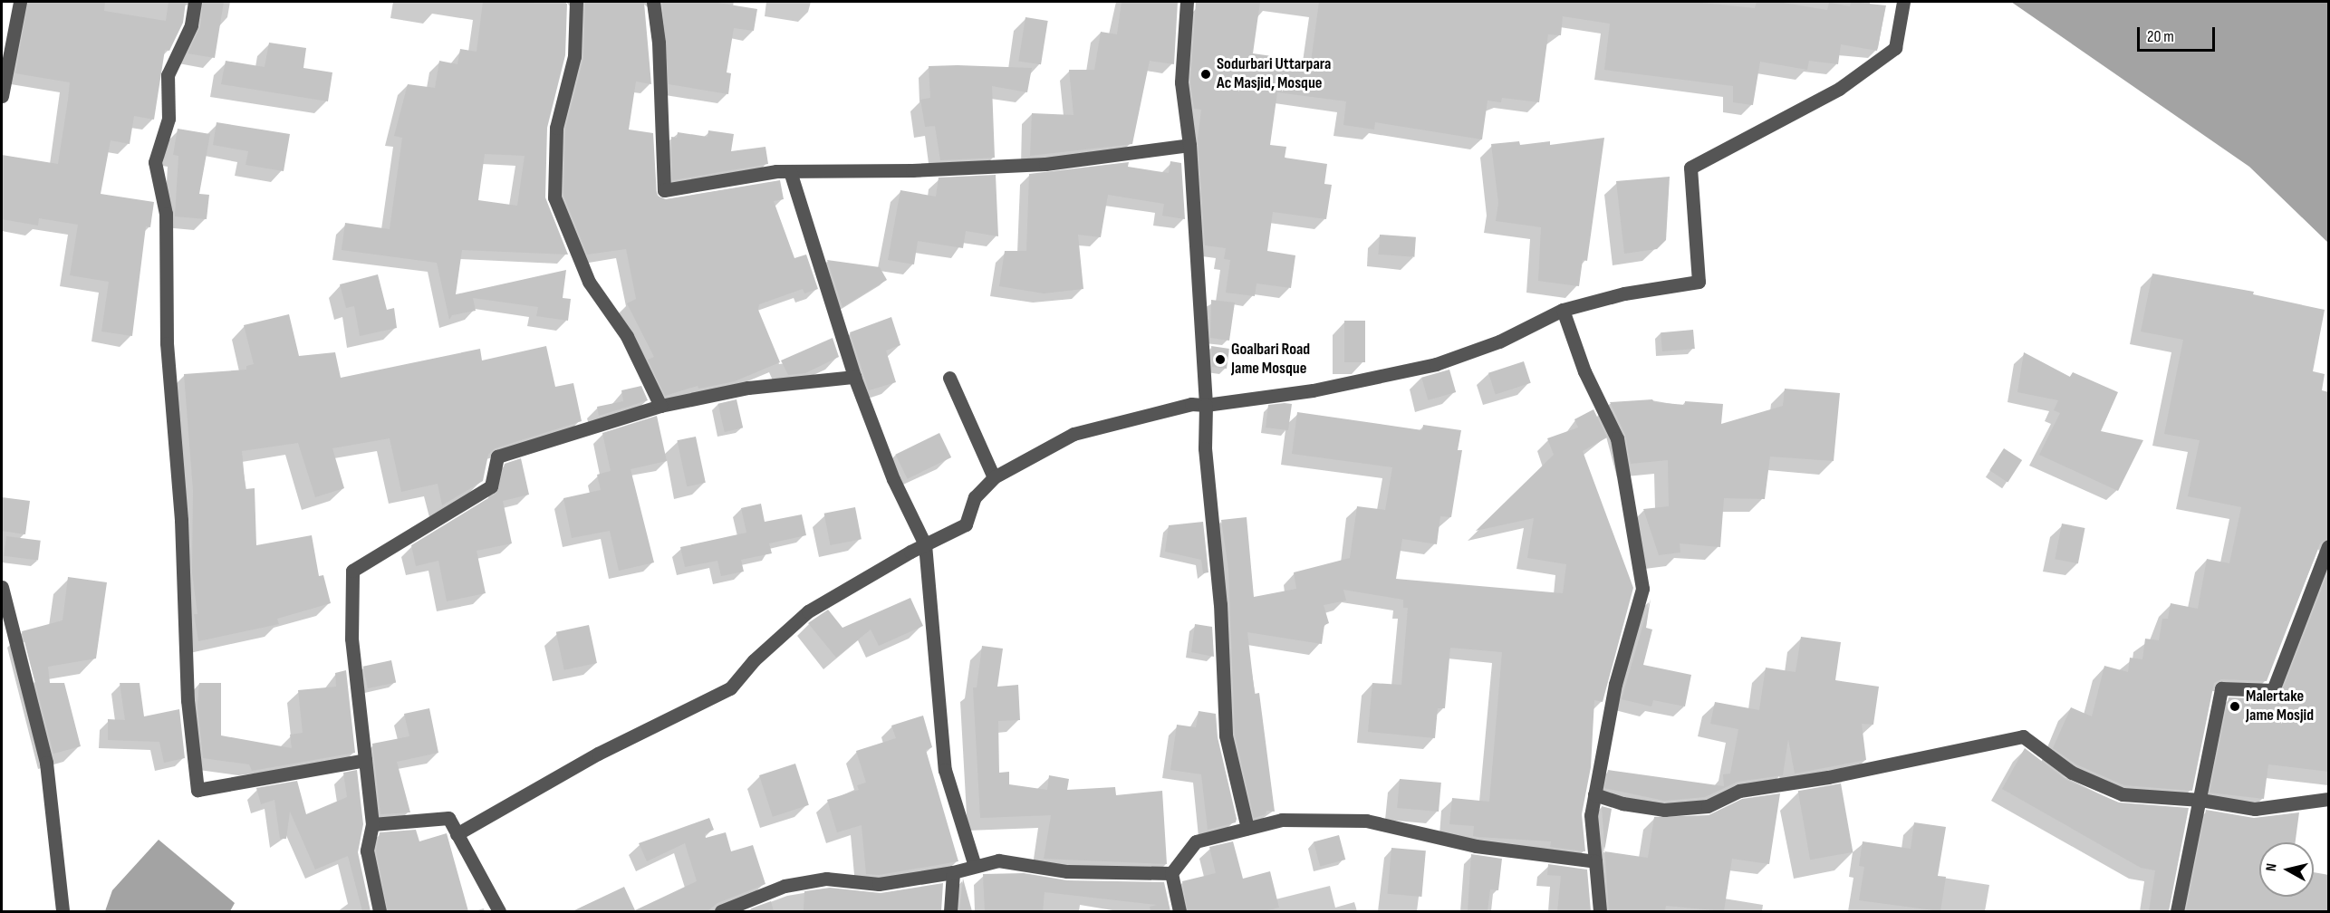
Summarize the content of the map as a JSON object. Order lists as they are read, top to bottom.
{
  "places": ["Sodurbari Uttarpara Ac Masjid, Mosque", "Goalbari Road Jame Mosque", "Malertake Jame Mosjid"],
  "scale_bar": "20 m",
  "north": "left"
}
